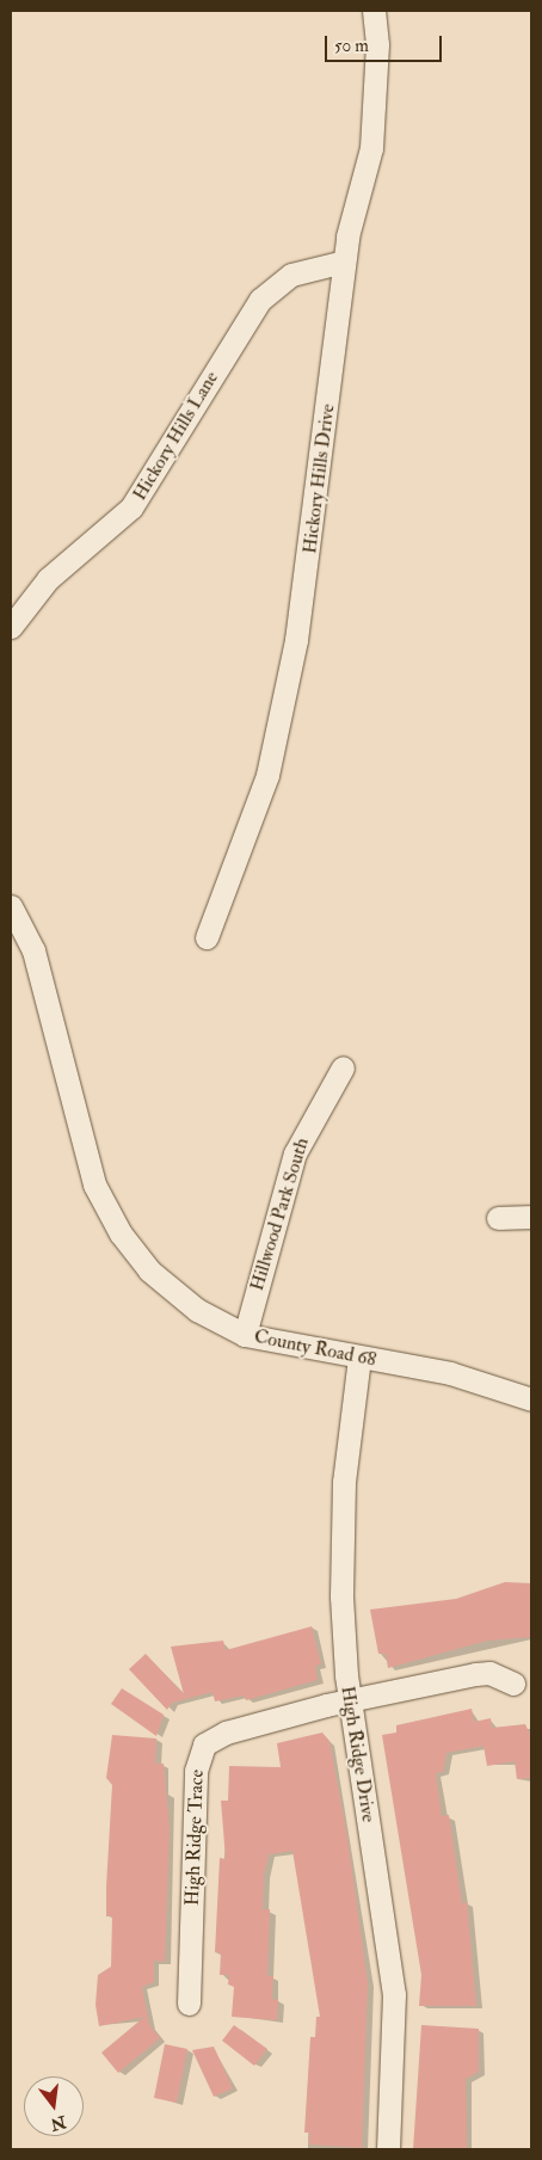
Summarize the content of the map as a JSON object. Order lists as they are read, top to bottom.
{
  "streets": {
    "street": [
      "Hickory Hills Lane",
      "Hickory Hills Drive",
      "Hillwood Park South",
      "County Road 68",
      "High Ridge Drive",
      "High Ridge Trace"
    ]
  },
  "crossings": [
    ["Hickory Hills Lane", "Hickory Hills Drive"],
    ["Hillwood Park South", "County Road 68"],
    ["County Road 68", "High Ridge Drive"],
    ["High Ridge Drive", "High Ridge Trace"]
  ],
  "scale_bar": "50 m",
  "north": "bottom"
}
